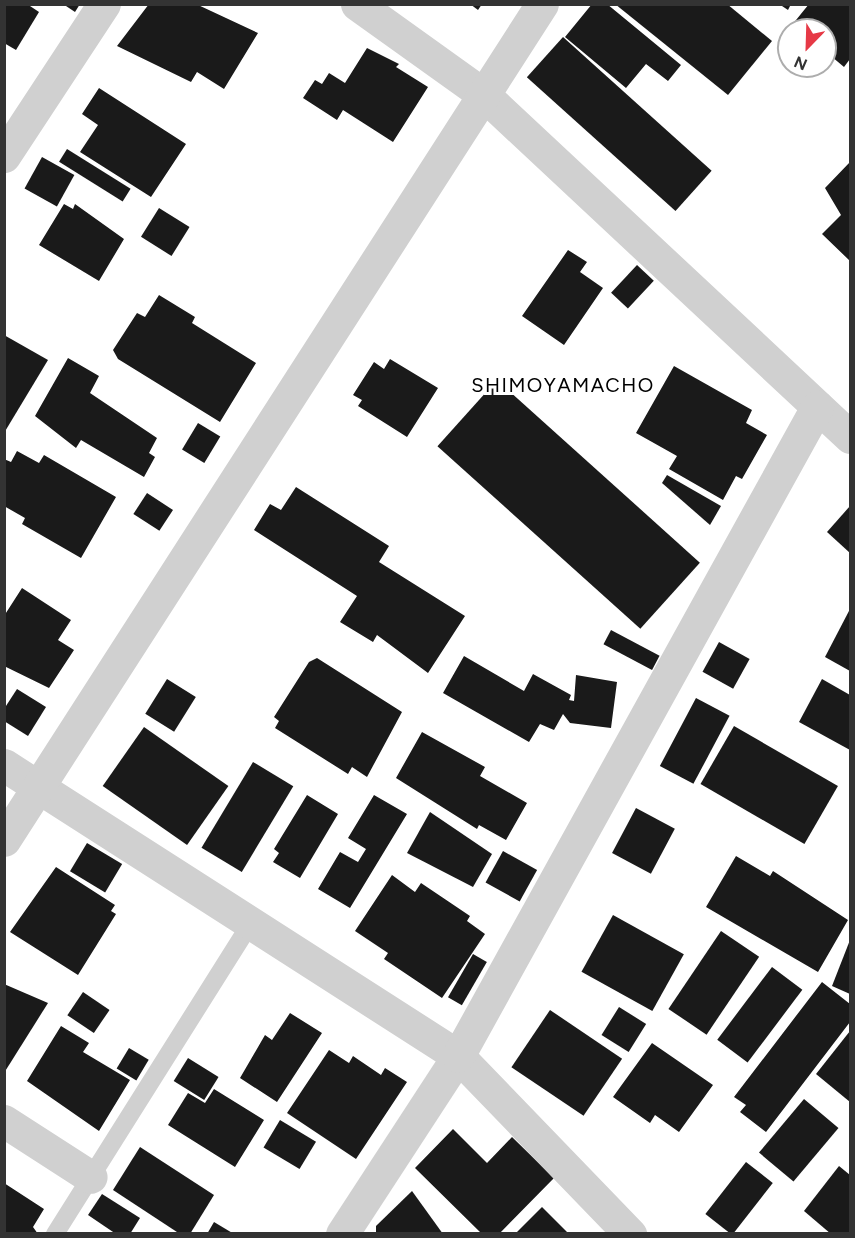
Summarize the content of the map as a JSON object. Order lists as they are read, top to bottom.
{
  "districts": ["SHIMOYAMACHO"],
  "north": "bottom left"
}
